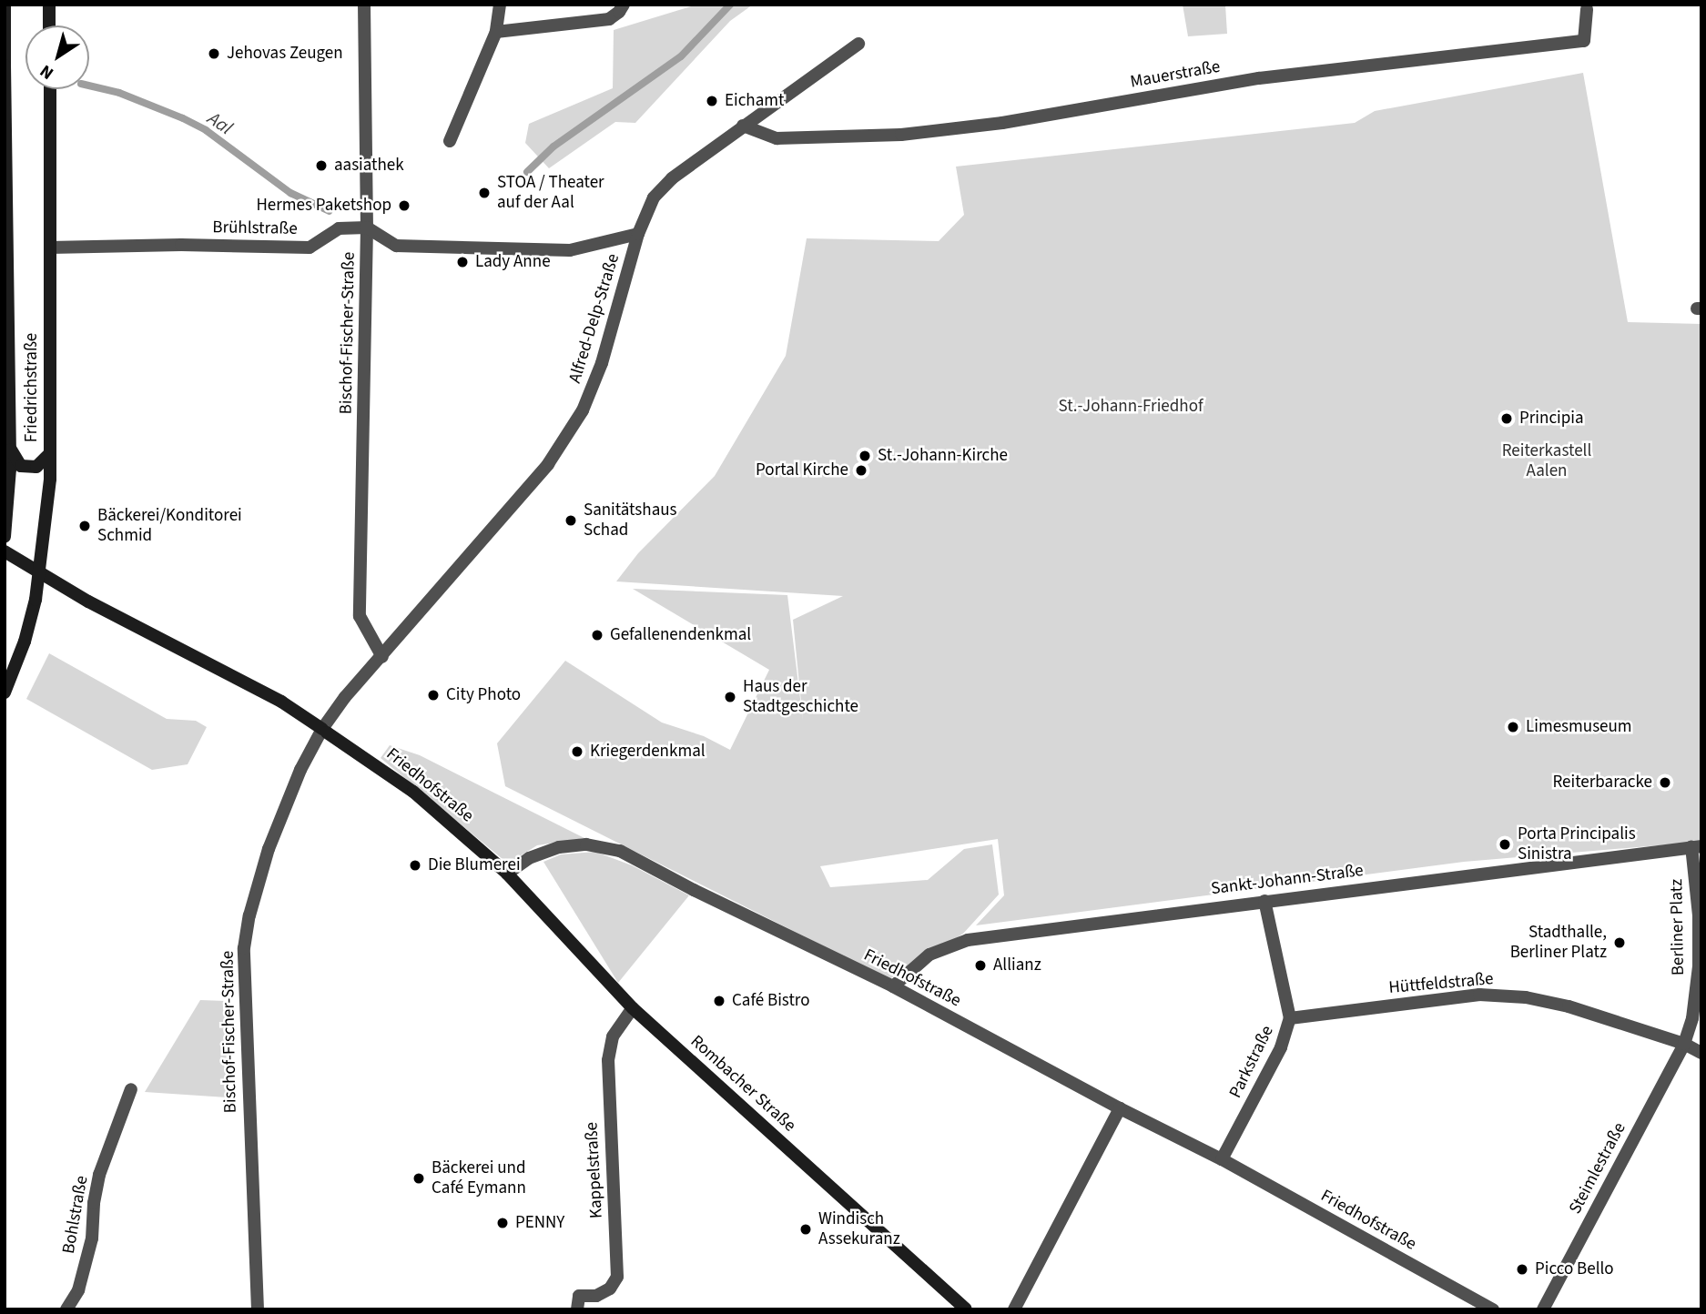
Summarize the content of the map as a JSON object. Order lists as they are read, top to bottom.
{
  "streets": {
    "main road": ["Friedrichstraße", "Friedhofstraße", "Rombacher Straße"],
    "street": [
      "Mauerstraße",
      "Brühlstraße",
      "Alfred-Delp-Straße",
      "Bischof-Fischer-Straße",
      "Sankt-Johann-Straße",
      "Berliner Platz",
      "Hüttfeldstraße",
      "Parkstraße",
      "Steimlestraße",
      "Kappelstraße",
      "Bohlstraße"
    ]
  },
  "crossings": [
    ["Mauerstraße", "Alfred-Delp-Straße"],
    ["Brühlstraße", "Bischof-Fischer-Straße"],
    ["Brühlstraße", "Friedrichstraße"],
    ["Alfred-Delp-Straße", "Bischof-Fischer-Straße"],
    ["Alfred-Delp-Straße", "Friedhofstraße"],
    ["Bischof-Fischer-Straße", "Friedhofstraße"],
    ["Friedrichstraße", "Friedhofstraße"],
    ["Friedhofstraße", "Sankt-Johann-Straße"],
    ["Friedhofstraße", "Parkstraße"],
    ["Friedhofstraße", "Rombacher Straße"],
    ["Sankt-Johann-Straße", "Berliner Platz"],
    ["Sankt-Johann-Straße", "Parkstraße"],
    ["Berliner Platz", "Hüttfeldstraße"],
    ["Berliner Platz", "Steimlestraße"],
    ["Hüttfeldstraße", "Parkstraße"],
    ["Hüttfeldstraße", "Steimlestraße"],
    ["Rombacher Straße", "Kappelstraße"]
  ],
  "water": ["Aal"],
  "parks": ["St.-Johann-Friedhof", "Reiterkastell Aalen"],
  "places": [
    "Jehovas Zeugen",
    "Eichamt",
    "aasiathek",
    "STOA / Theater auf der Aal",
    "Hermes Paketshop",
    "Lady Anne",
    "Principia",
    "St.-Johann-Kirche",
    "Portal Kirche",
    "Sanitätshaus Schad",
    "Bäckerei/Konditorei Schmid",
    "Gefallenendenkmal",
    "City Photo",
    "Haus der Stadtgeschichte",
    "Limesmuseum",
    "Kriegerdenkmal",
    "Reiterbaracke",
    "Porta Principalis Sinistra",
    "Die Blumerei",
    "Stadthalle, Berliner Platz",
    "Allianz",
    "Café Bistro",
    "Bäckerei und Café Eymann",
    "PENNY",
    "Windisch Assekuranz",
    "Picco Bello"
  ],
  "north": "bottom left"
}
